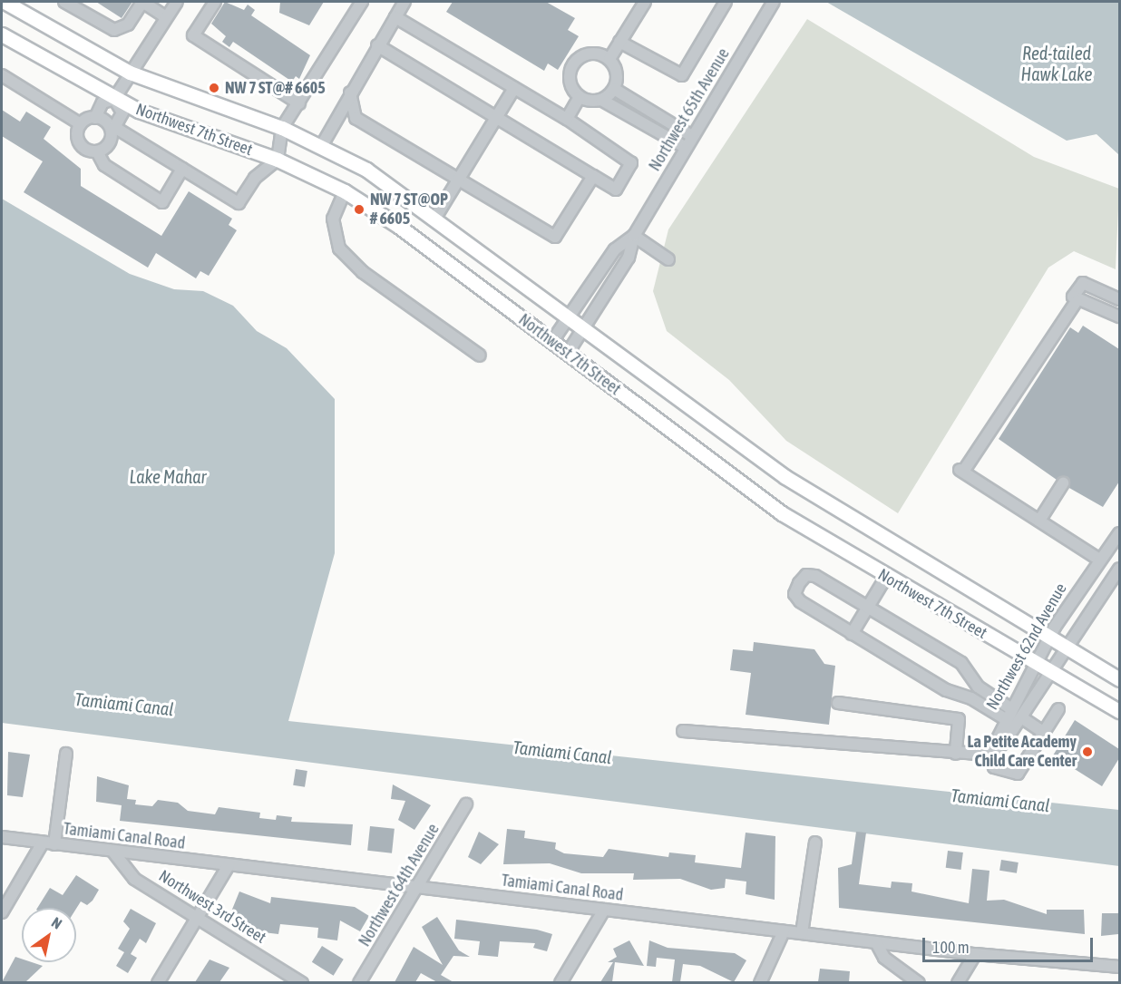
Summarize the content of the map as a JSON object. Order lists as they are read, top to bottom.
{
  "streets": {
    "main road": ["Northwest 7th Street"],
    "street": [
      "Northwest 65th Avenue",
      "Northwest 62nd Avenue",
      "Tamiami Canal Road",
      "Northwest 64th Avenue",
      "Northwest 3rd Street"
    ]
  },
  "crossings": [
    ["Northwest 65th Avenue", "Northwest 7th Street"],
    ["Northwest 7th Street", "Northwest 62nd Avenue"],
    ["Tamiami Canal Road", "Northwest 64th Avenue"],
    ["Tamiami Canal Road", "Northwest 3rd Street"]
  ],
  "water": ["Red-tailed Hawk Lake", "Lake Mahar", "Tamiami Canal"],
  "places": ["NW 7 ST@# 6605", "NW 7 ST@OP # 6605", "La Petite Academy Child Care Center"],
  "scale_bar": "100 m",
  "north": "top right"
}
